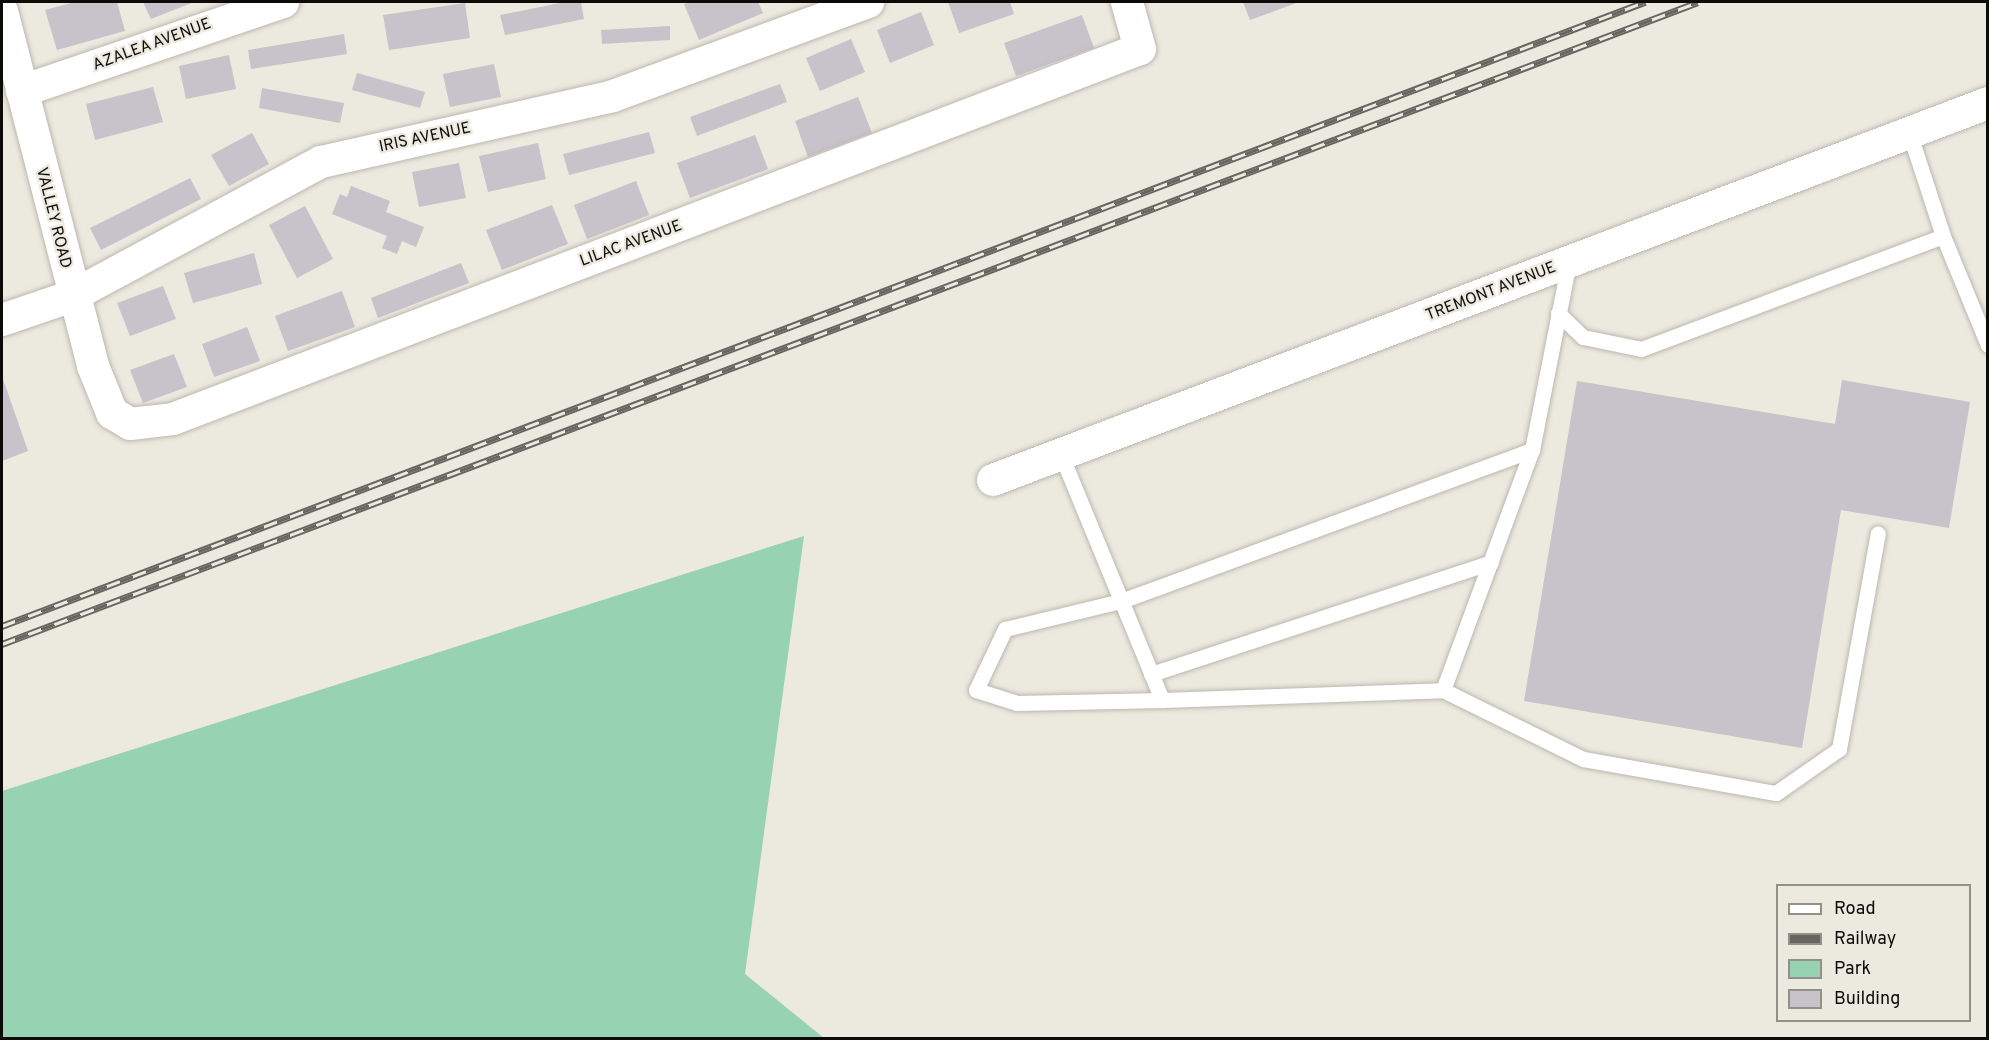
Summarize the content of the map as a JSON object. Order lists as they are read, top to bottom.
{
  "streets": {
    "street": [
      "AZALEA AVENUE",
      "IRIS AVENUE",
      "VALLEY ROAD",
      "LILAC AVENUE",
      "TREMONT AVENUE"
    ]
  },
  "crossings": [
    ["AZALEA AVENUE", "VALLEY ROAD"],
    ["IRIS AVENUE", "VALLEY ROAD"],
    ["VALLEY ROAD", "LILAC AVENUE"]
  ],
  "legend": [
    "Road",
    "Railway",
    "Park",
    "Building"
  ]
}
